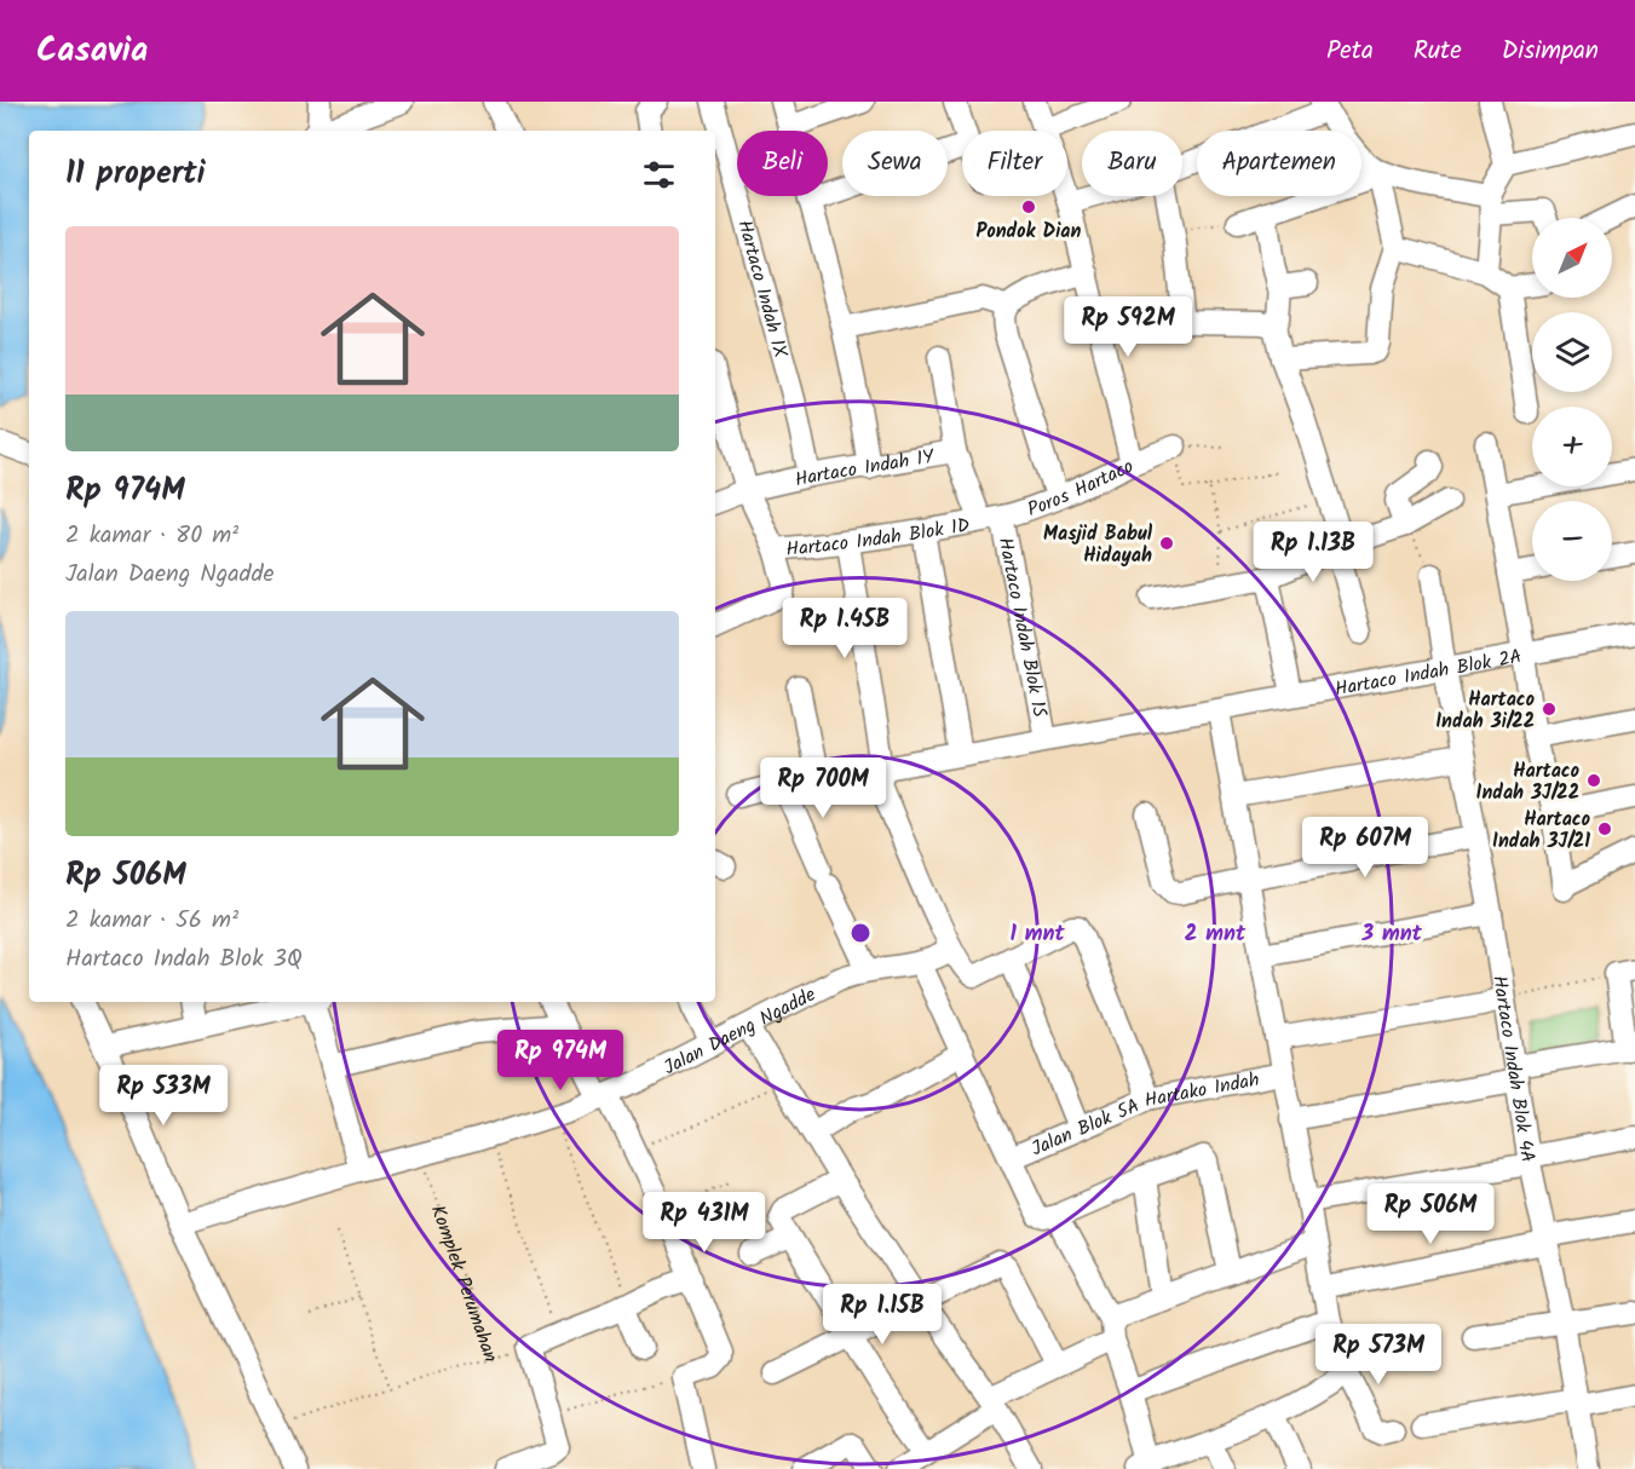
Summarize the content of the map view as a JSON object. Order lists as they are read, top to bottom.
{
  "streets": {
    "street": [
      "Hartaco Indah 1X",
      "Hartaco Indah 1Y",
      "Poros Hartaco",
      "Hartaco Indah Blok 1D",
      "Hartaco Indah Blok 1S",
      "Hartaco Indah Blok 2A",
      "Jalan Daeng Ngadde",
      "Hartaco Indah Blok 4A",
      "Jalan Blok 5A Hartako Indah"
    ],
    "path": ["Komplek Perumahan"]
  },
  "crossings": [
    ["Hartaco Indah 1X", "Hartaco Indah 1Y"],
    ["Hartaco Indah 1Y", "Poros Hartaco"],
    ["Hartaco Indah 1Y", "Hartaco Indah Blok 1D"],
    ["Hartaco Indah 1Y", "Hartaco Indah Blok 1S"],
    ["Poros Hartaco", "Hartaco Indah Blok 1D"],
    ["Poros Hartaco", "Hartaco Indah Blok 1S"],
    ["Hartaco Indah Blok 1D", "Hartaco Indah Blok 1S"],
    ["Hartaco Indah Blok 1S", "Hartaco Indah Blok 2A"],
    ["Hartaco Indah Blok 2A", "Hartaco Indah Blok 4A"],
    ["Jalan Daeng Ngadde", "Komplek Perumahan"]
  ],
  "places": [
    "Pondok Dian",
    "Masjid Babul Hidayah",
    "Hartaco Indah 3i/22",
    "Hartaco Indah 3J/22",
    "Hartaco Indah 3J/21"
  ],
  "north": "top right",
  "page": {
    "header": "Casavia",
    "nav": ["Peta", "Rute", "Disimpan"],
    "chip": [
      "Beli",
      "Sewa",
      "Filter",
      "Baru",
      "Apartemen"
    ],
    "heading": "11 properti",
    "map_buttons": ["+", "−"],
    "list": [
      {
        "name": "Rp 974M",
        "note": "2 kamar · 80 m² · Jalan Daeng Ngadde"
      },
      {
        "name": "Rp 506M",
        "note": "2 kamar · 56 m² · Hartaco Indah Blok 3Q"
      }
    ],
    "price": [
      "Rp 592M",
      "Rp 1.13B",
      "Rp 1.45B",
      "Rp 700M",
      "Rp 607M",
      "Rp 974M",
      "Rp 533M",
      "Rp 506M",
      "Rp 431M",
      "Rp 1.15B",
      "Rp 573M"
    ]
  },
  "rings": ["1 mnt", "2 mnt", "3 mnt"]
}
